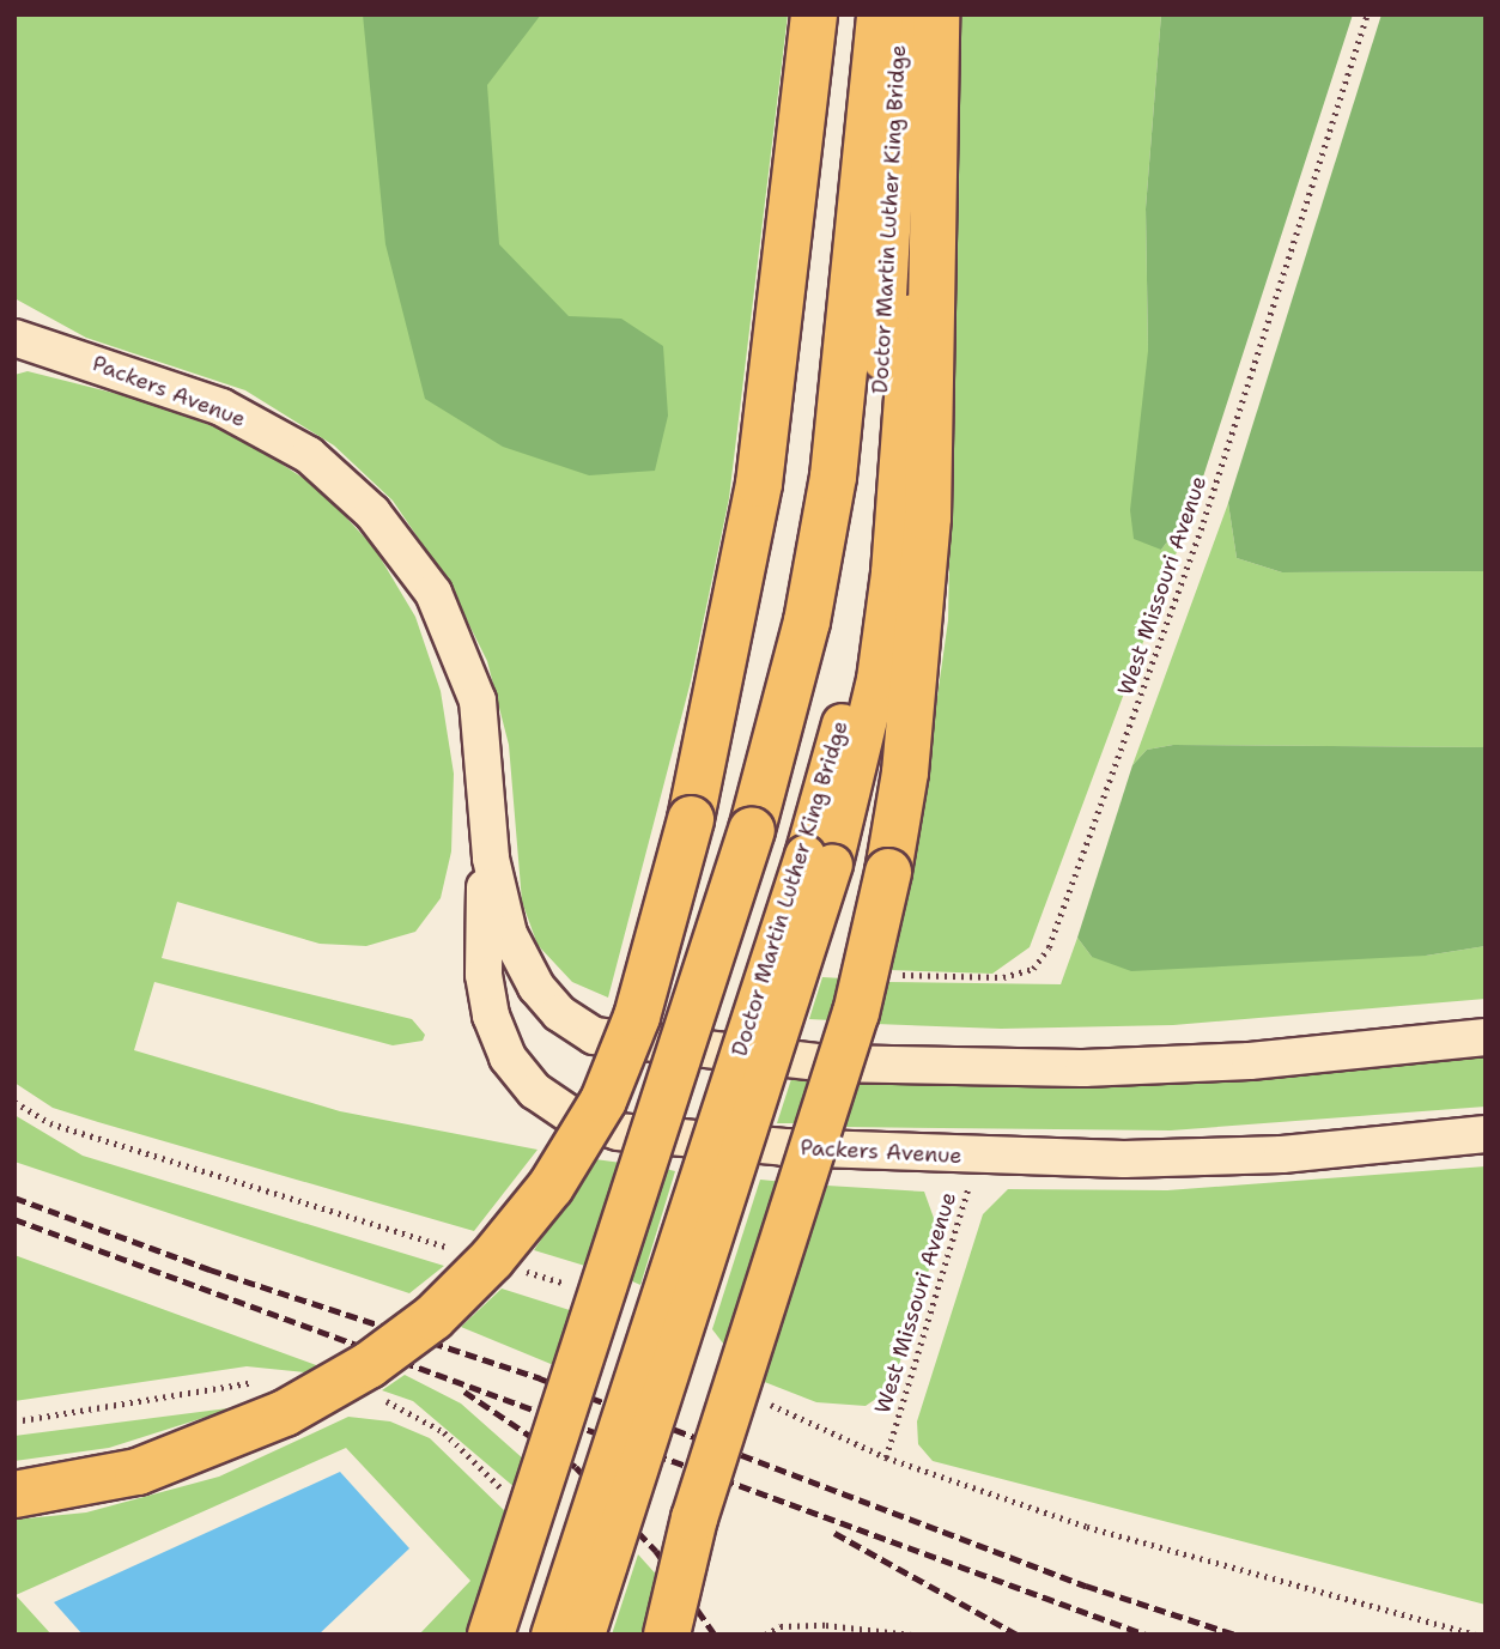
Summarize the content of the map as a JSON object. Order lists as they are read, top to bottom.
{
  "streets": {
    "main road": ["Doctor Martin Luther King Bridge", "Packers Avenue"],
    "path": ["West Missouri Avenue"]
  },
  "crossings": [
    ["Packers Avenue", "West Missouri Avenue"]
  ]
}
